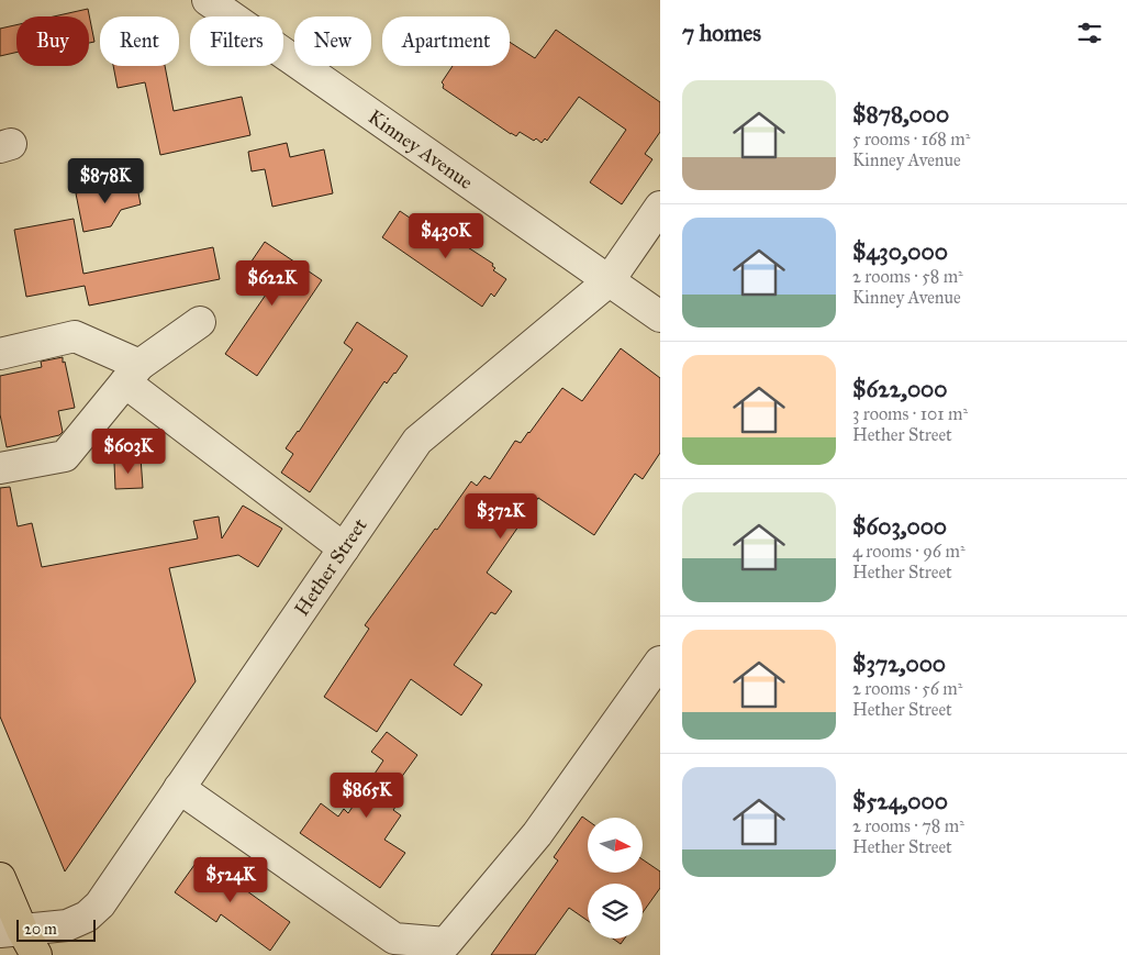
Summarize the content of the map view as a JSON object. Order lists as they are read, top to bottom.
{
  "streets": {
    "street": ["Kinney Avenue", "Hether Street"]
  },
  "crossings": [
    ["Kinney Avenue", "Hether Street"]
  ],
  "scale_bar": "20 m",
  "north": "right",
  "page": {
    "heading": "7 homes",
    "chip": [
      "Buy",
      "Rent",
      "Filters",
      "New",
      "Apartment"
    ],
    "list": [
      {
        "name": "$878,000",
        "note": "5 rooms · 168 m² · Kinney Avenue"
      },
      {
        "name": "$430,000",
        "note": "2 rooms · 58 m² · Kinney Avenue"
      },
      {
        "name": "$622,000",
        "note": "3 rooms · 101 m² · Hether Street"
      },
      {
        "name": "$603,000",
        "note": "4 rooms · 96 m² · Hether Street"
      },
      {
        "name": "$372,000",
        "note": "2 rooms · 56 m² · Hether Street"
      },
      {
        "name": "$524,000",
        "note": "2 rooms · 78 m² · Hether Street"
      }
    ],
    "price": [
      "$878K",
      "$430K",
      "$622K",
      "$603K",
      "$372K",
      "$865K",
      "$524K"
    ],
    "scale": "20 m"
  }
}
